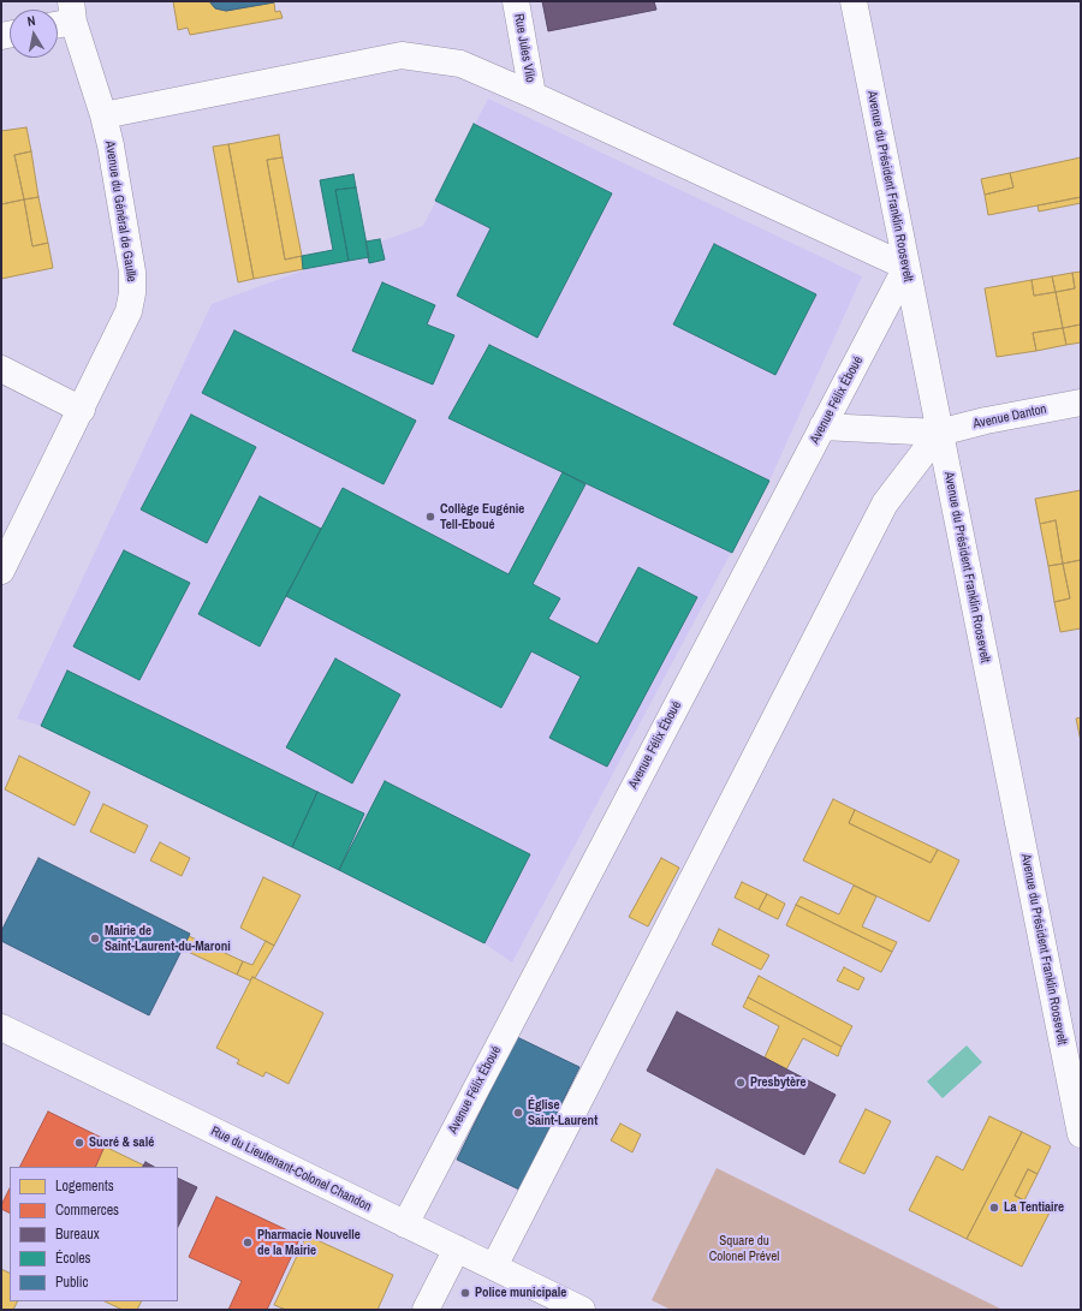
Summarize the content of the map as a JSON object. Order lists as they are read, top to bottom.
{
  "streets": {
    "street": [
      "Rue Jules Vilo",
      "Avenue du Président Franklin Roosevelt",
      "Avenue du Général de Gaulle",
      "Avenue Félix Éboué",
      "Avenue Danton",
      "Rue du Lieutenant-Colonel Chandon"
    ]
  },
  "crossings": [
    ["Avenue du Président Franklin Roosevelt", "Avenue Félix Éboué"],
    ["Avenue du Président Franklin Roosevelt", "Avenue Danton"],
    ["Avenue Félix Éboué", "Avenue Danton"],
    ["Avenue Félix Éboué", "Rue du Lieutenant-Colonel Chandon"]
  ],
  "parks": ["Square du Colonel Prével"],
  "places": [
    "Collège Eugénie Tell-Eboué",
    "Mairie de Saint-Laurent-du-Maroni",
    "Presbytère",
    "Église Saint-Laurent",
    "Sucré & salé",
    "La Tentiaire",
    "Pharmacie Nouvelle de la Mairie",
    "Police municipale"
  ],
  "legend": [
    "Logements",
    "Commerces",
    "Bureaux",
    "Écoles",
    "Public"
  ],
  "north": "top"
}
